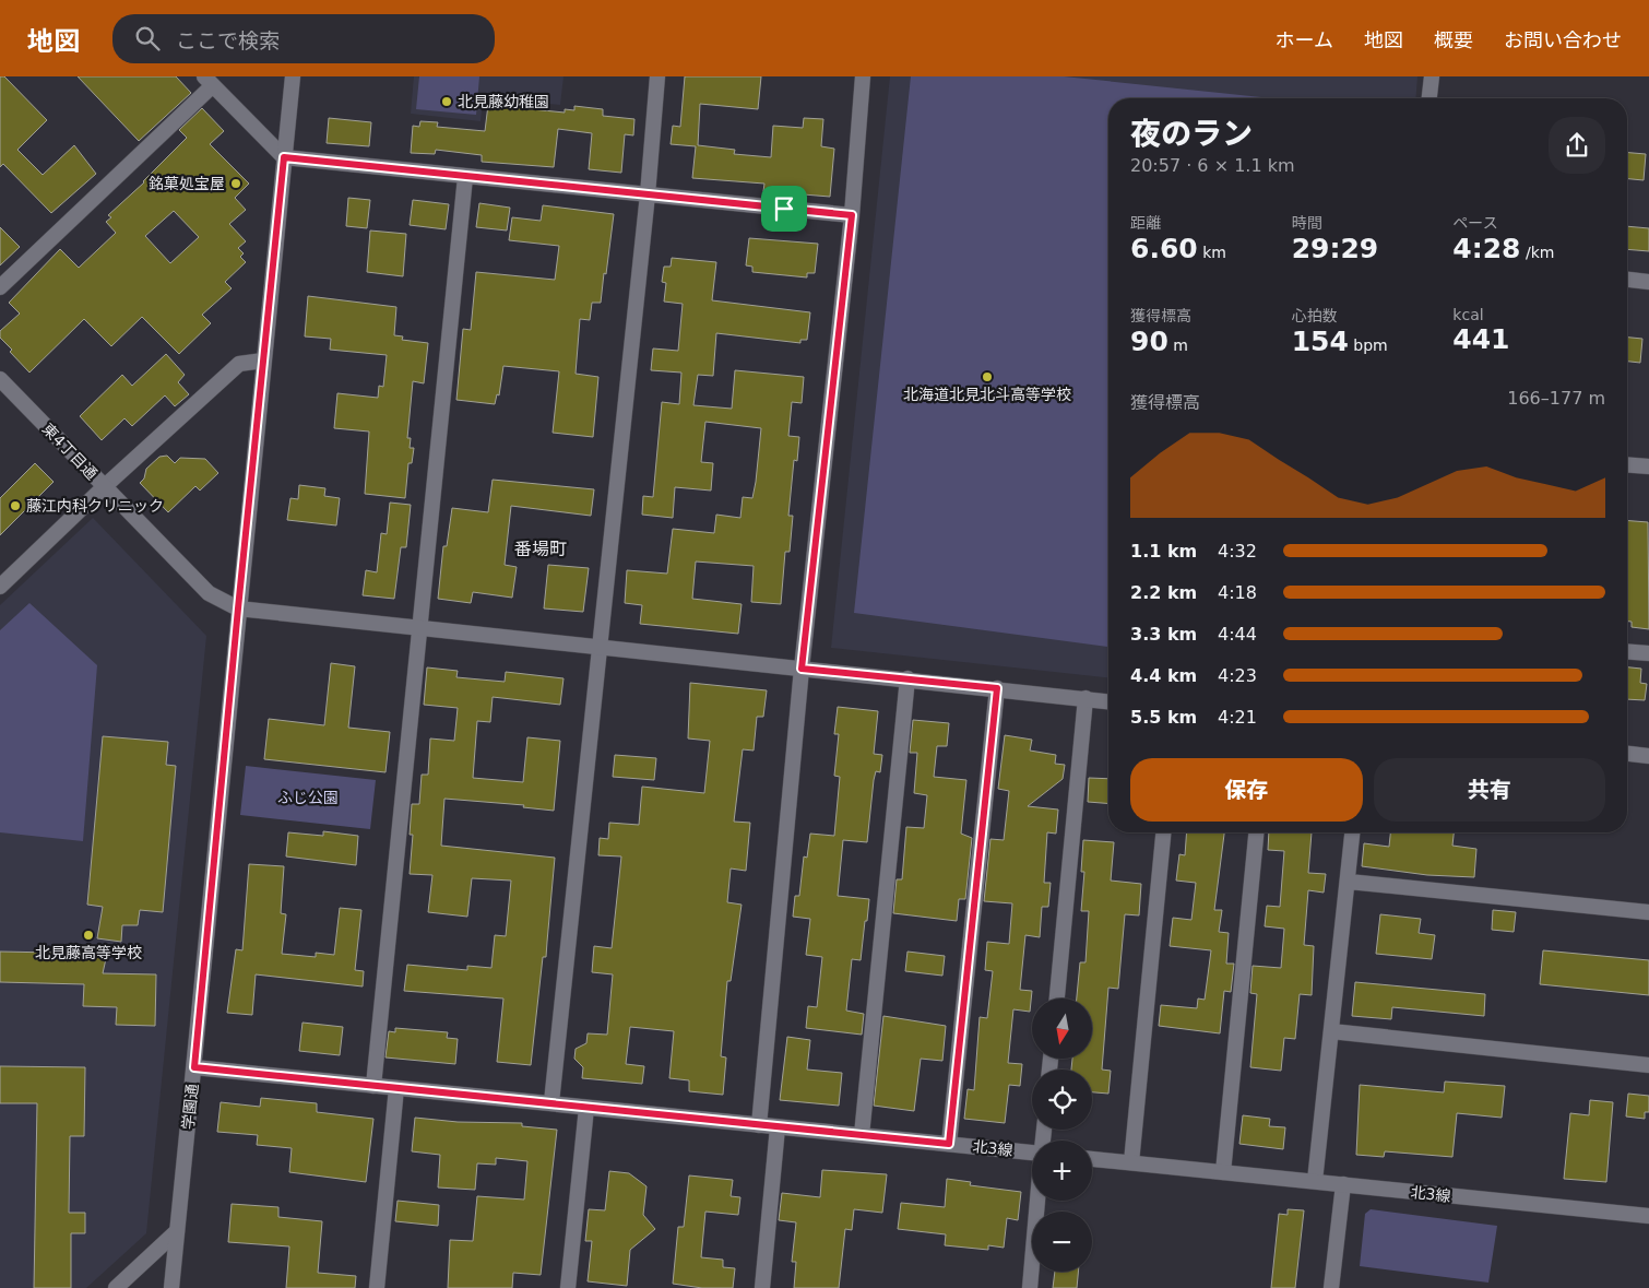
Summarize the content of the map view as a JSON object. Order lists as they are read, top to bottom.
{
  "streets": {
    "street": ["東4丁目通", "学園通", "北3線"]
  },
  "crossings": [
    ["東4丁目通", "学園通"],
    ["学園通", "北3線"]
  ],
  "districts": ["番場町"],
  "parks": ["ふじ公園"],
  "places": [
    "北見藤幼稚園",
    "銘菓処宝屋",
    "北海道北見北斗高等学校",
    "藤江内科クリニック",
    "北見藤高等学校"
  ],
  "north": "bottom",
  "page": {
    "header": "地図",
    "search": "ここで検索",
    "nav": [
      "ホーム",
      "地図",
      "概要",
      "お問い合わせ"
    ],
    "heading": ["夜のラン", "20:57 · 6 × 1.1 km"],
    "stats": [
      ["距離", "6.60 km"],
      ["時間", "29:29"],
      ["ペース", "4:28 /km"],
      ["獲得標高", "90 m"],
      ["心拍数", "154 bpm"],
      ["kcal", "441"]
    ],
    "chart": ["獲得標高", "166–177 m"],
    "list": [
      {
        "name": "1.1 km",
        "note": "4:32"
      },
      {
        "name": "2.2 km",
        "note": "4:18"
      },
      {
        "name": "3.3 km",
        "note": "4:44"
      },
      {
        "name": "4.4 km",
        "note": "4:23"
      },
      {
        "name": "5.5 km",
        "note": "4:21"
      }
    ],
    "buttons": ["保存", "共有"],
    "map_buttons": ["+", "−"]
  }
}
